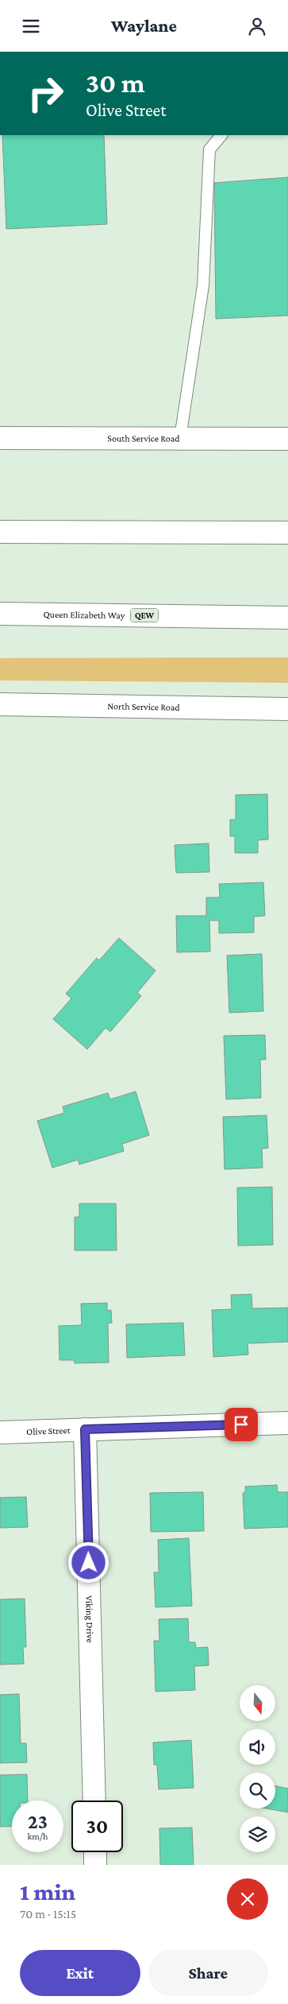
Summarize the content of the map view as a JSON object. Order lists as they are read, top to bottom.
{
  "streets": {
    "main road": [
      "South Service Road",
      "Queen Elizabeth Way",
      "QEW",
      "North Service Road",
      "Olive Street",
      "Viking Drive"
    ]
  },
  "crossings": [
    ["Olive Street", "Viking Drive"]
  ],
  "north": "bottom",
  "page": {
    "header": "Waylane",
    "turn": ["30 m", "Olive Street"],
    "speed": "23 km/h",
    "limit": "30",
    "heading": ["1 min", "70 m · 15:15"],
    "buttons": ["Exit", "Share"]
  }
}
